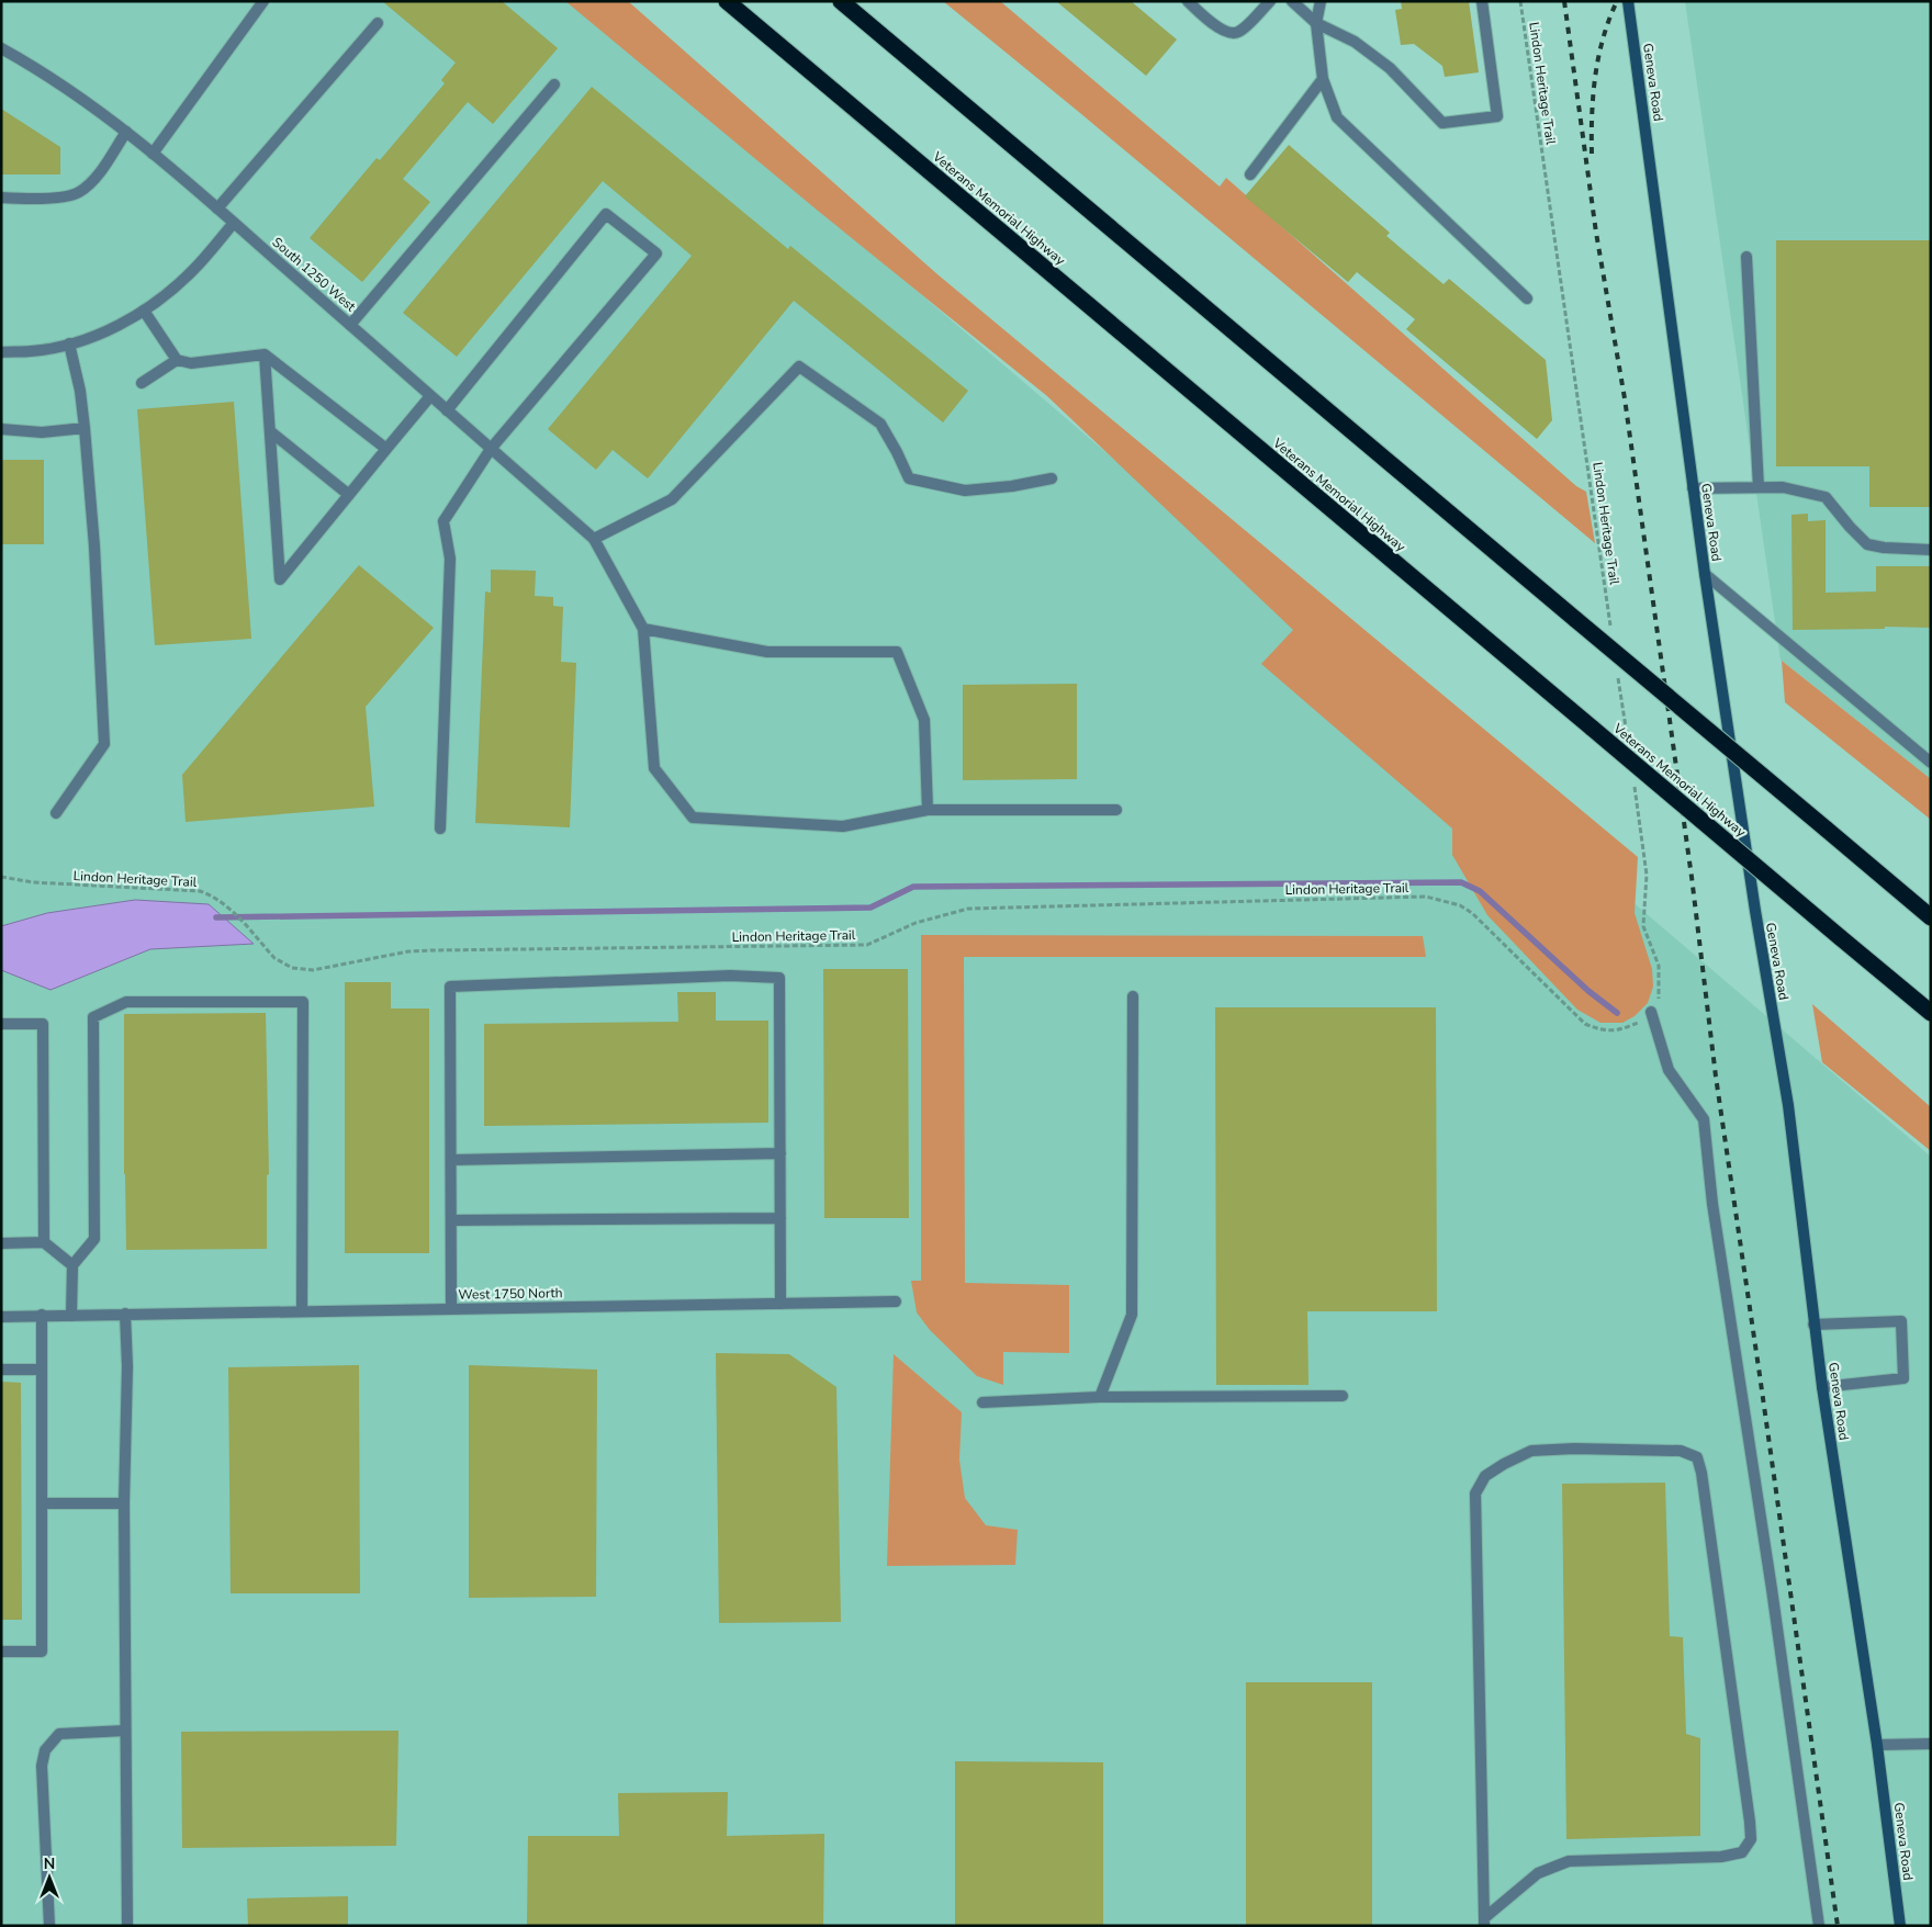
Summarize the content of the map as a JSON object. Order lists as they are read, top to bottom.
{
  "streets": {
    "highway": ["Veterans Memorial Highway"],
    "main road": ["Geneva Road"],
    "street": ["South 1250 West", "West 1750 North"],
    "path": ["Lindon Heritage Trail"]
  },
  "north": "top"
}
